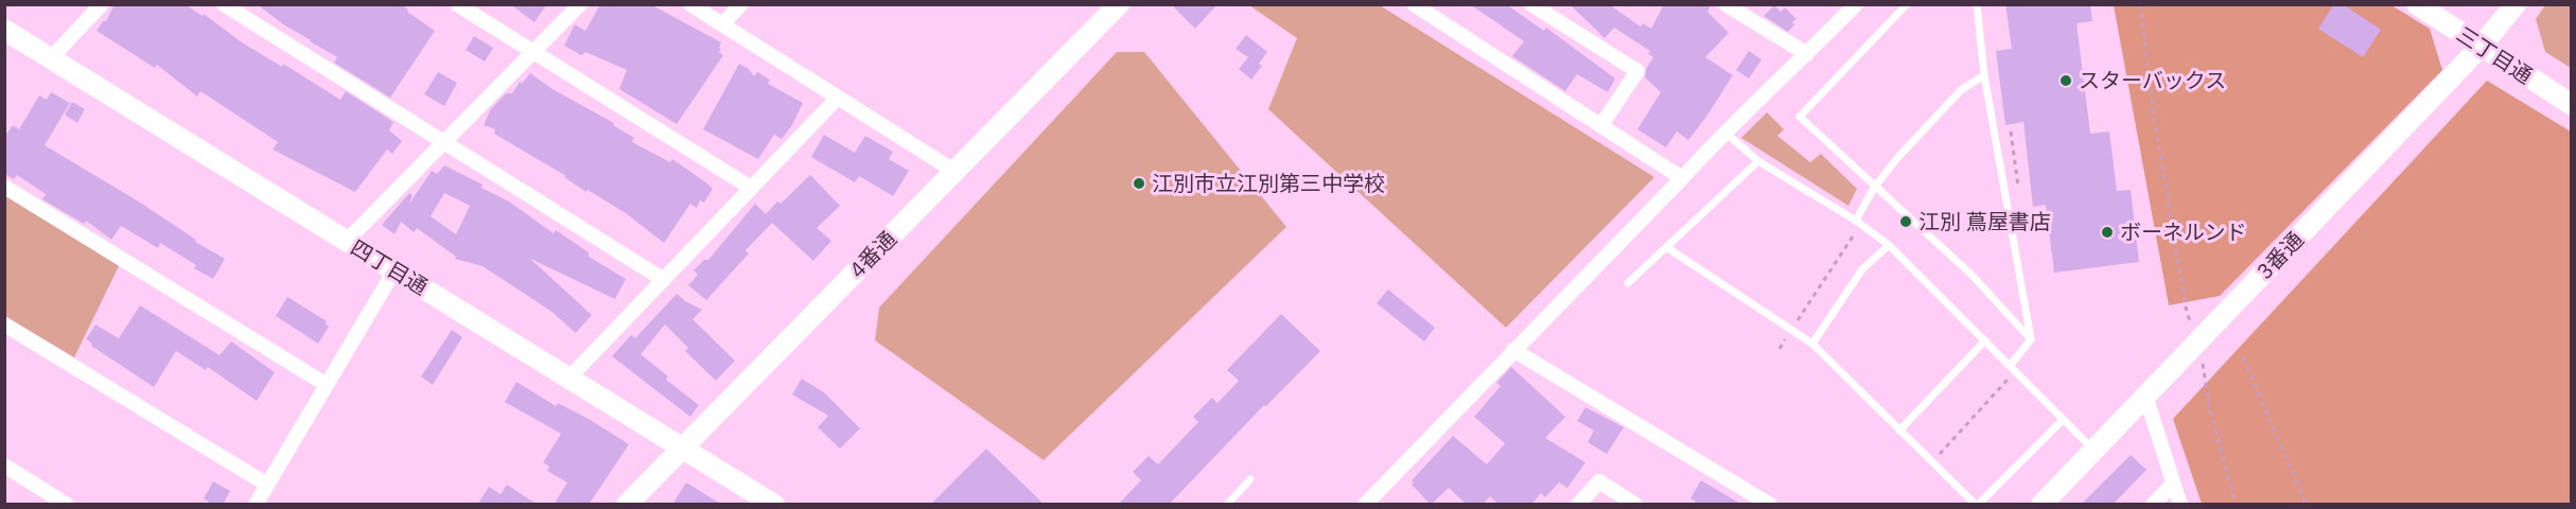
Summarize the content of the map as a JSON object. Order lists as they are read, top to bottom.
{
  "streets": {
    "street": [
      "三丁目通",
      "4番通",
      "3番通",
      "四丁目通"
    ]
  },
  "crossings": [
    ["三丁目通", "3番通"],
    ["4番通", "四丁目通"]
  ],
  "places": [
    "スターバックス",
    "江別市立江別第三中学校",
    "江別 蔦屋書店",
    "ボーネルンド"
  ]
}
